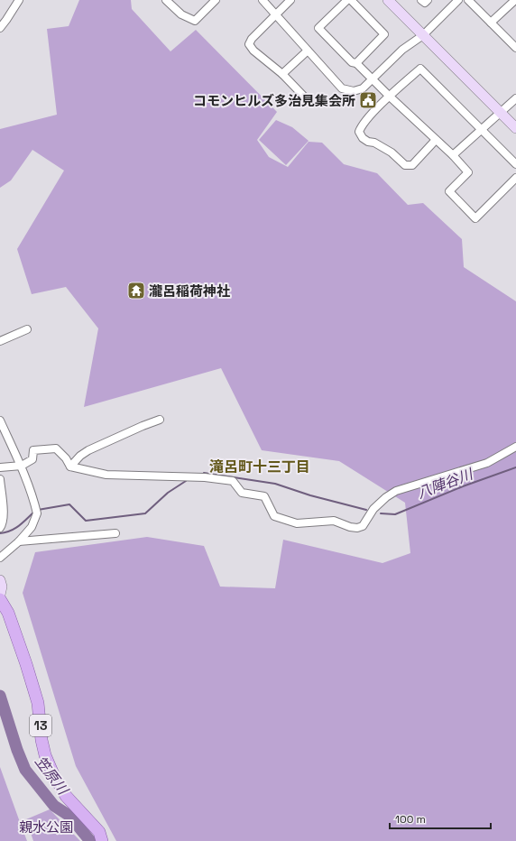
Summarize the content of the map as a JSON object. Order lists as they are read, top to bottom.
{
  "streets": {
    "main road": ["13"]
  },
  "districts": ["滝呂町十三丁目"],
  "water": ["八陣谷川", "笠原川"],
  "parks": ["親水公園"],
  "places": {
    "public building": ["コモンヒルズ多治見集会所"],
    "temple": ["瀧呂稲荷神社"]
  },
  "scale_bar": "100 m"
}
